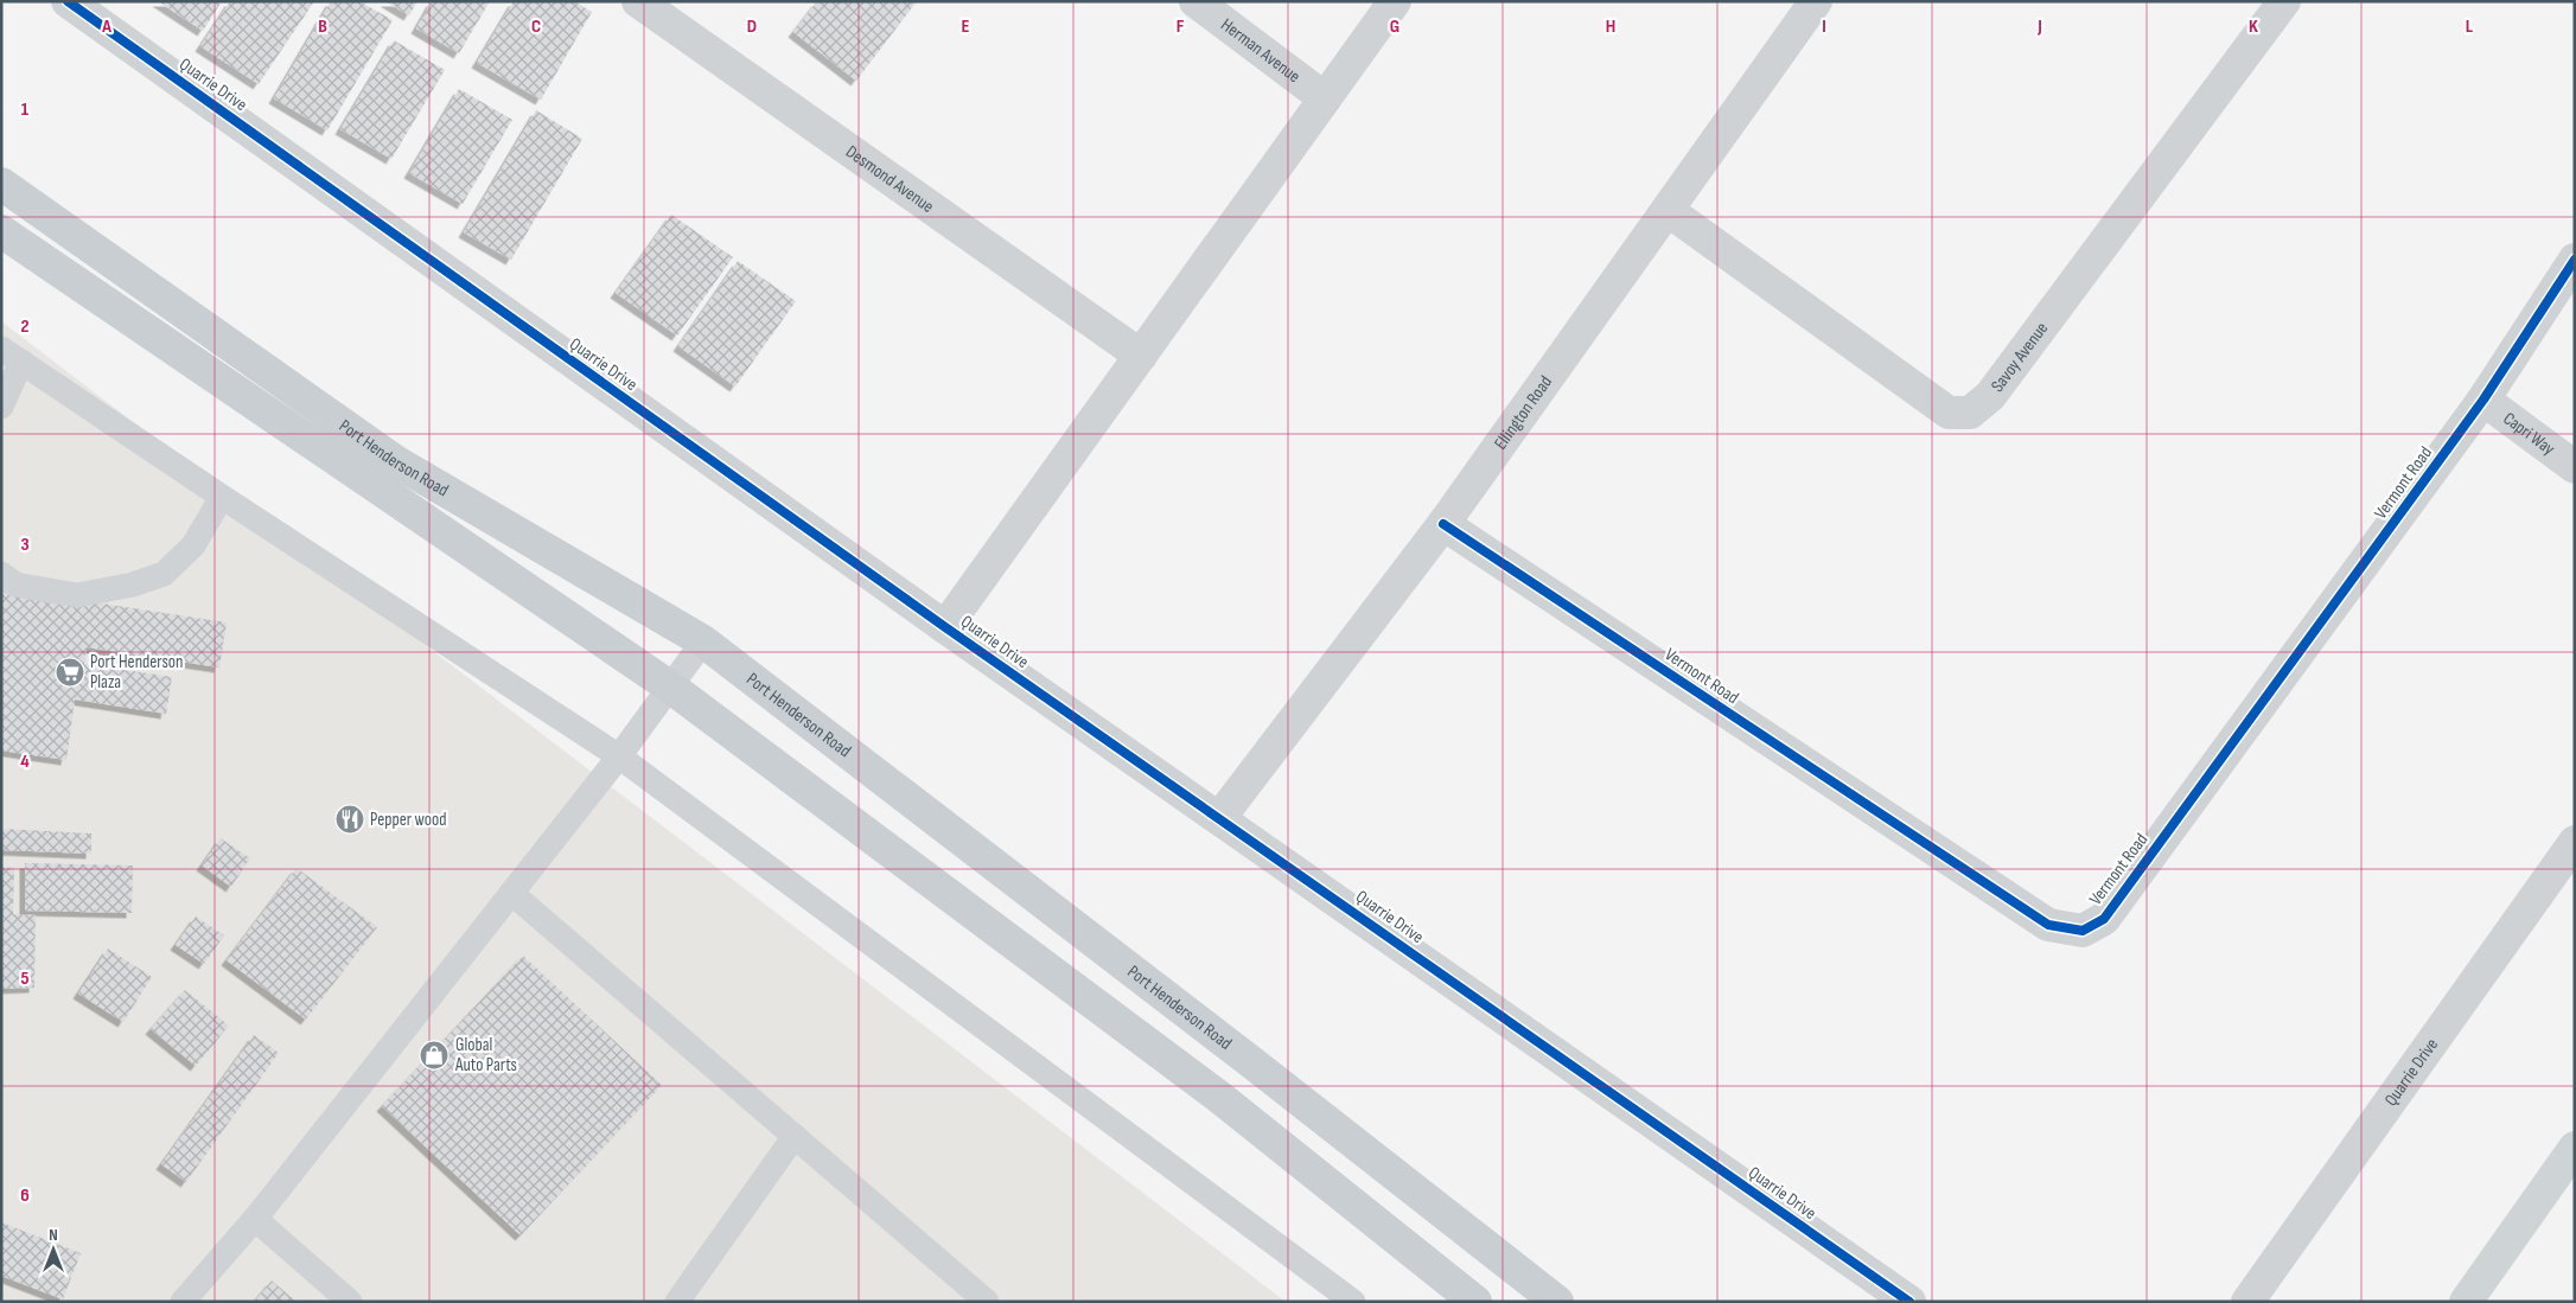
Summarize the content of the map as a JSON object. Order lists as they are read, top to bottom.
{
  "streets": {
    "main road": ["Port Henderson Road"],
    "street": [
      "Herman Avenue",
      "Quarrie Drive",
      "Desmond Avenue",
      "Savoy Avenue",
      "Ellington Road",
      "Capri Way",
      "Vermont Road"
    ]
  },
  "crossings": [
    ["Quarrie Drive", "Ellington Road"],
    ["Savoy Avenue", "Ellington Road"],
    ["Ellington Road", "Vermont Road"],
    ["Capri Way", "Vermont Road"]
  ],
  "places": {
    "supermarket": ["Port Henderson Plaza"],
    "restaurant": ["Pepper wood"],
    "shop": ["Global Auto Parts"]
  },
  "north": "top",
  "grid": {
    "columns": [
      "A",
      "B",
      "C",
      "D",
      "E",
      "F",
      "G",
      "H",
      "I",
      "J",
      "K",
      "L"
    ],
    "rows": [
      "1",
      "2",
      "3",
      "4",
      "5",
      "6"
    ]
  }
}
